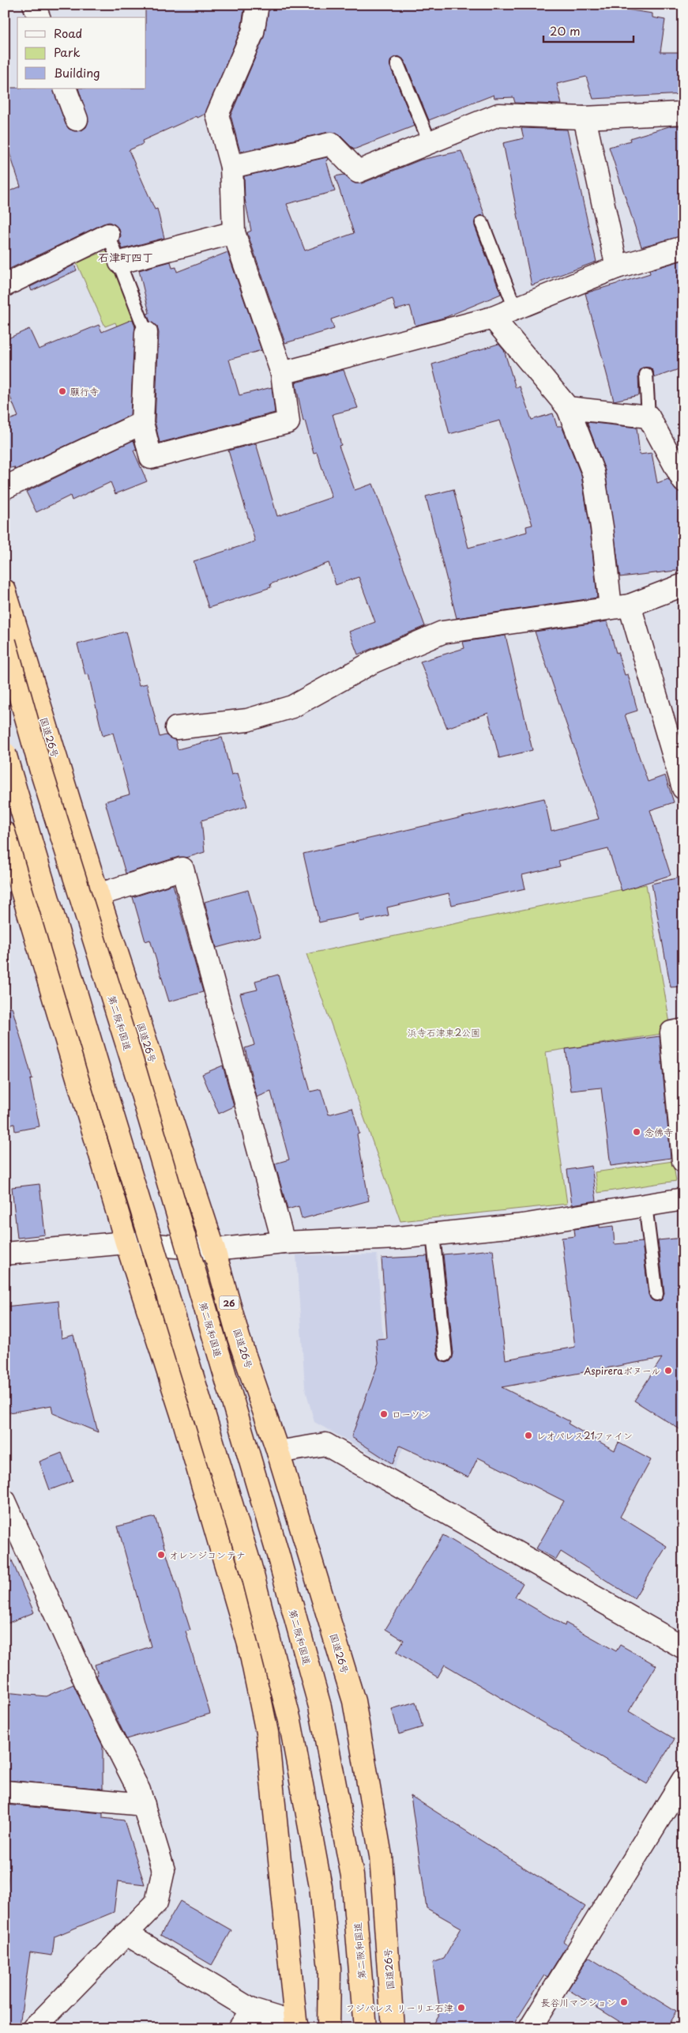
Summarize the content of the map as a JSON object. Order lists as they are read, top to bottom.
{
  "streets": {
    "highway": ["国道26号", "第二阪和国道", "26"]
  },
  "districts": ["石津町四丁"],
  "parks": ["浜寺石津東2公園"],
  "places": [
    "願行寺",
    "念佛寺",
    "Aspireraボヌール",
    "ローソン",
    "レオパレス21ファイン",
    "オレンジコンテナ",
    "長谷川マンション",
    "フジパレス リーリエ石津"
  ],
  "legend": ["Road", "Park", "Building"],
  "scale_bar": "20 m"
}
